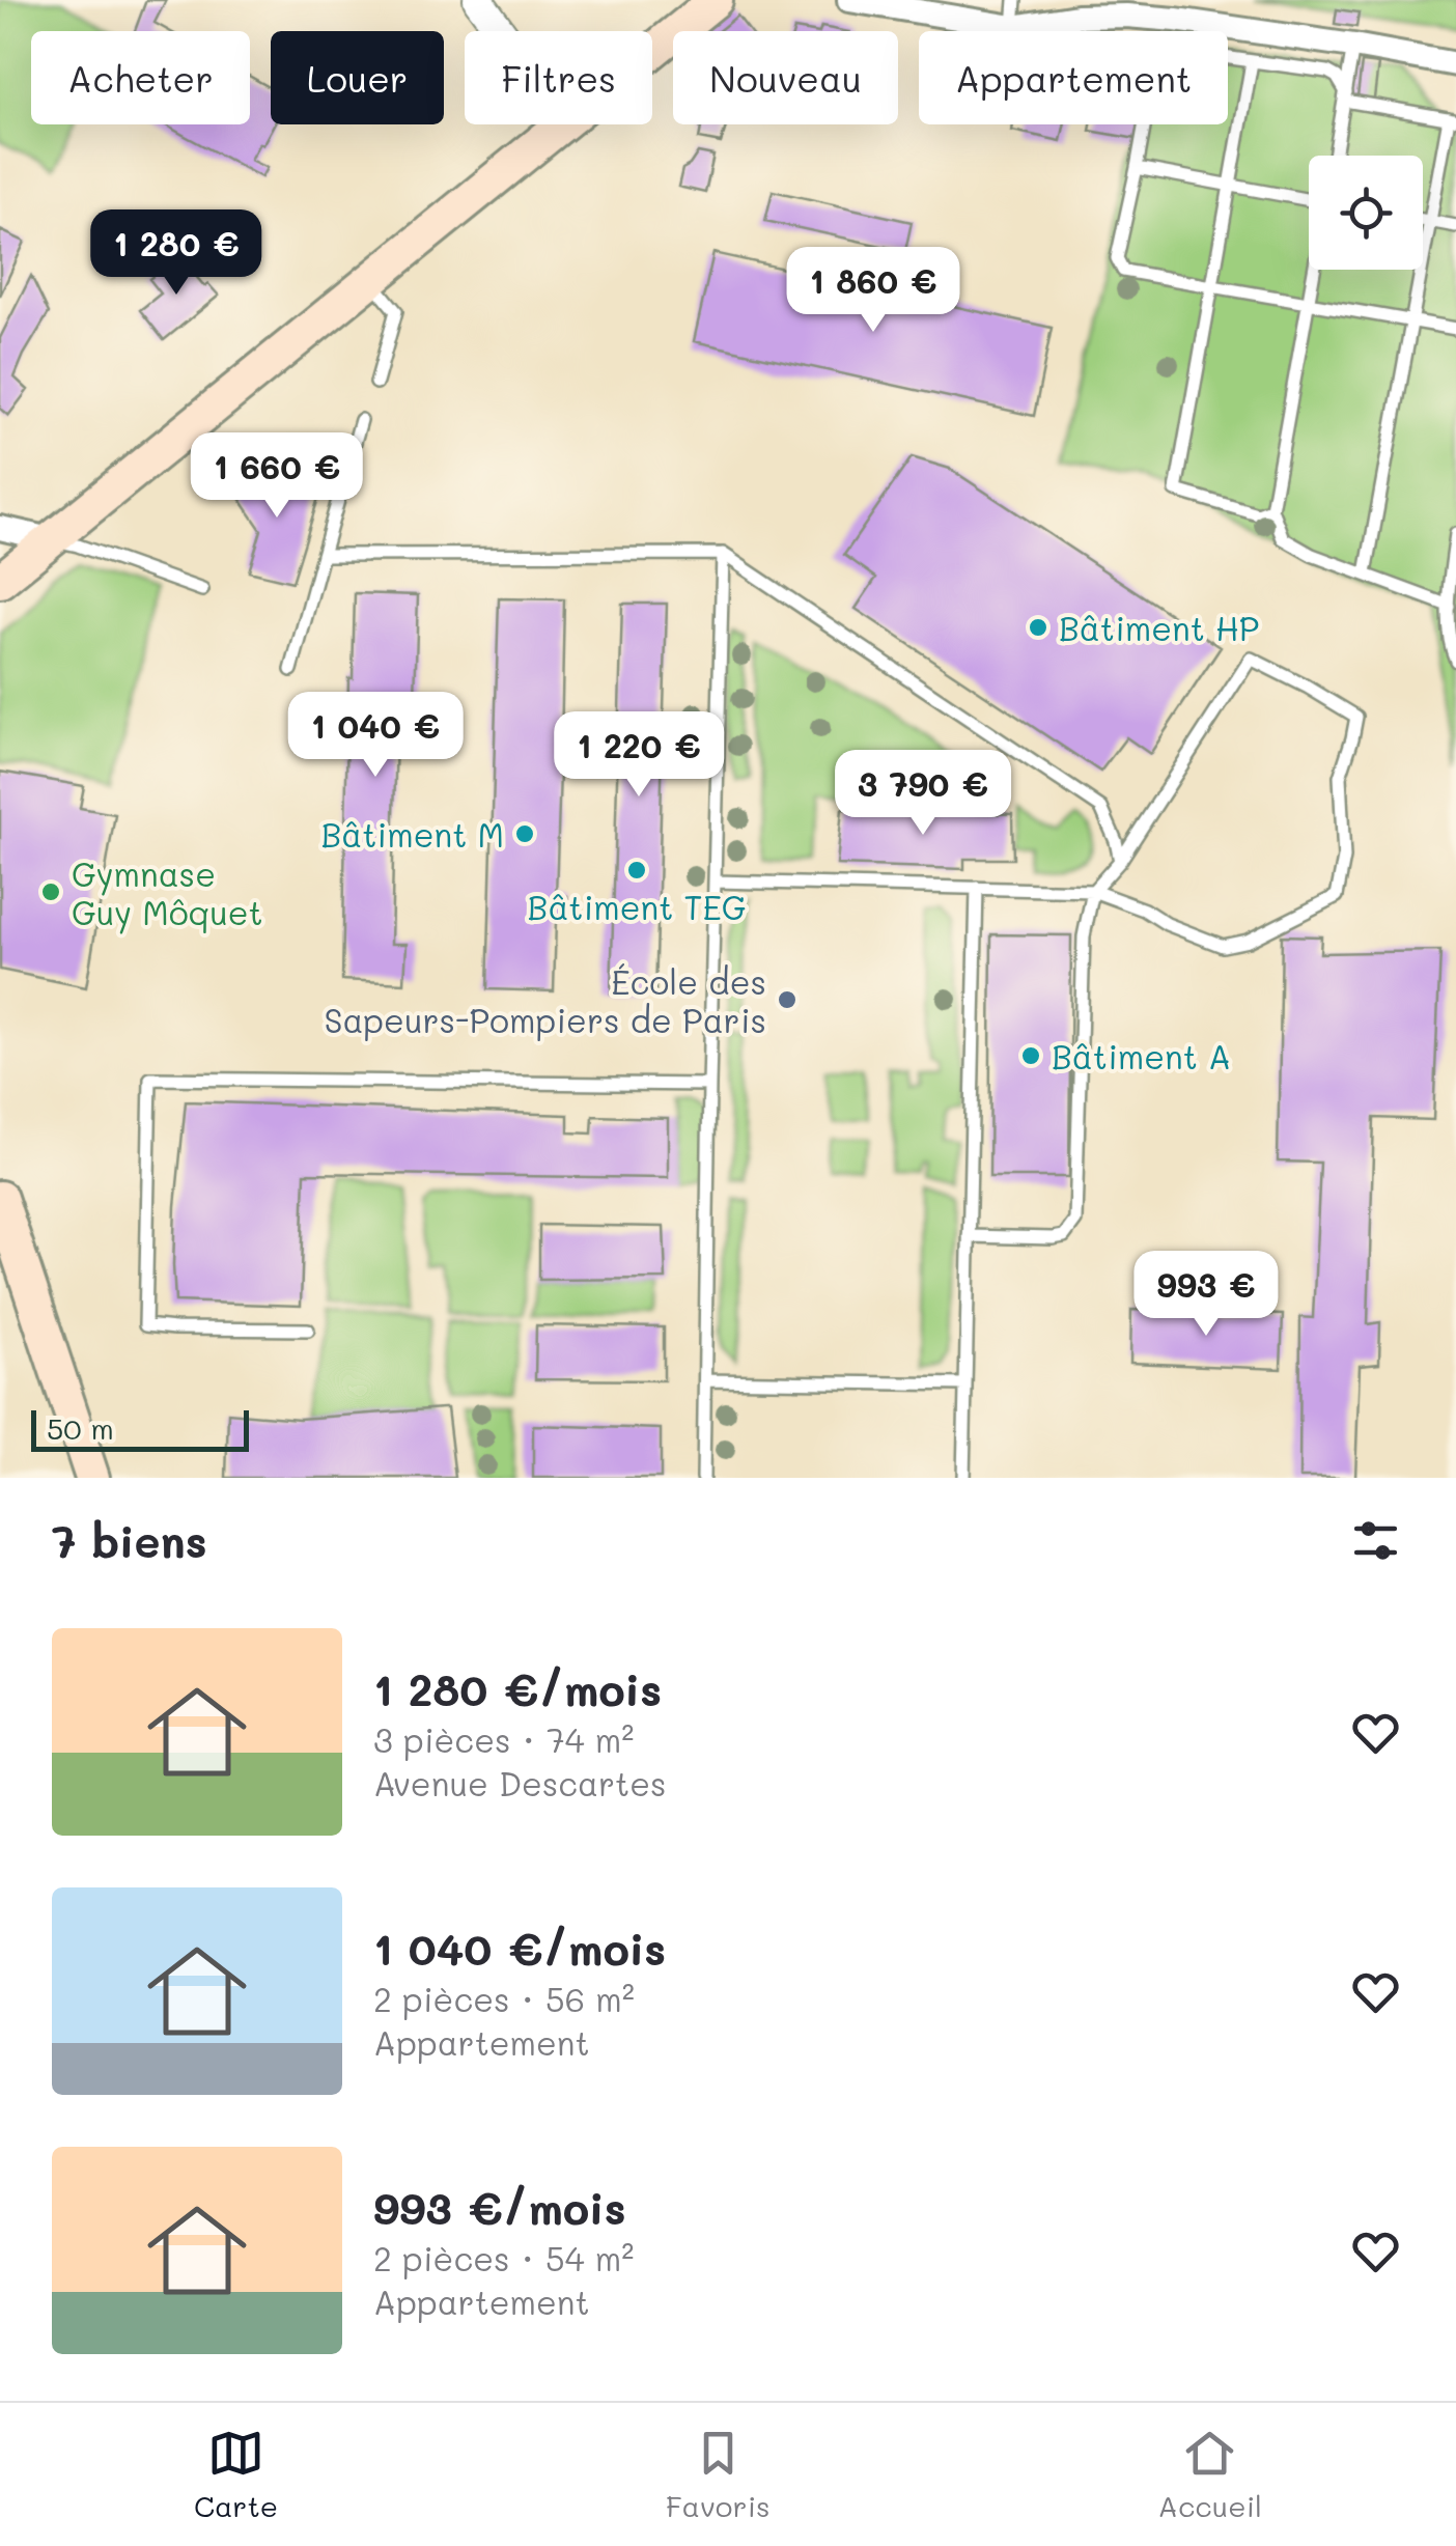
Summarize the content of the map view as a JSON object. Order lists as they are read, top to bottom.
{
  "places": [
    "Bâtiment HP",
    "Bâtiment M",
    "Bâtiment TEG",
    "Gymnase Guy Môquet",
    "École des Sapeurs-Pompiers de Paris",
    "Bâtiment A"
  ],
  "scale_bar": "50 m",
  "page": {
    "chip": [
      "Acheter",
      "Louer",
      "Filtres",
      "Nouveau",
      "Appartement"
    ],
    "price": [
      "1 280 €",
      "1 860 €",
      "1 660 €",
      "1 040 €",
      "1 220 €",
      "3 790 €",
      "993 €"
    ],
    "scale": "50 m",
    "heading": "7 biens",
    "list": [
      {
        "name": "1 280 €/mois",
        "note": "3 pièces · 74 m² · Avenue Descartes"
      },
      {
        "name": "1 040 €/mois",
        "note": "2 pièces · 56 m² · Appartement"
      },
      {
        "name": "993 €/mois",
        "note": "2 pièces · 54 m² · Appartement"
      }
    ],
    "tabs": ["Carte", "Favoris", "Accueil"]
  }
}
